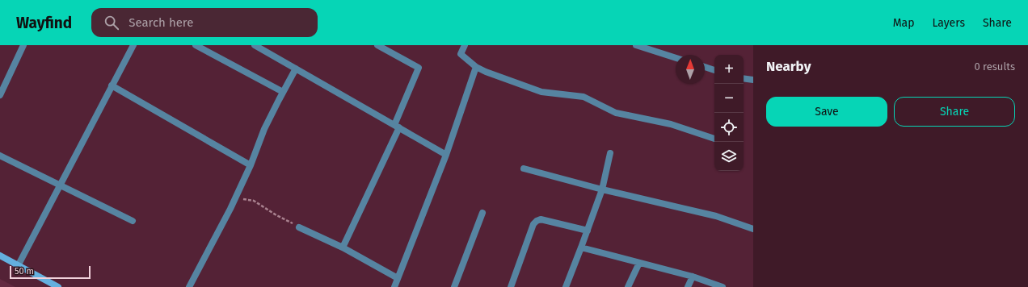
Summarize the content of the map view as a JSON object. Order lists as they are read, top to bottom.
{
  "scale_bar": "50 m",
  "north": "top",
  "page": {
    "header": "Wayfind",
    "search": "Search here",
    "nav": ["Map", "Layers", "Share"],
    "heading": ["Nearby", "0 results"],
    "map_buttons": ["+", "−"],
    "buttons": ["Save", "Share"],
    "scale": "50 m"
  }
}
